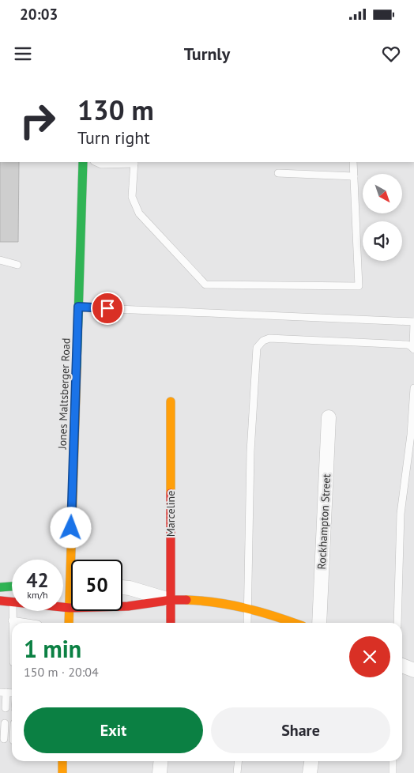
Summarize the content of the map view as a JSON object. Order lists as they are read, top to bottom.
{
  "streets": {
    "street": ["Jones Maltsberger Road", "Marceline", "Rockhampton Street"]
  },
  "north": "bottom right",
  "page": {
    "status": "20:03",
    "header": "Turnly",
    "turn": ["130 m", "Turn right"],
    "speed": "42 km/h",
    "limit": "50",
    "heading": ["1 min", "150 m · 20:04"],
    "buttons": ["Exit", "Share"]
  }
}
